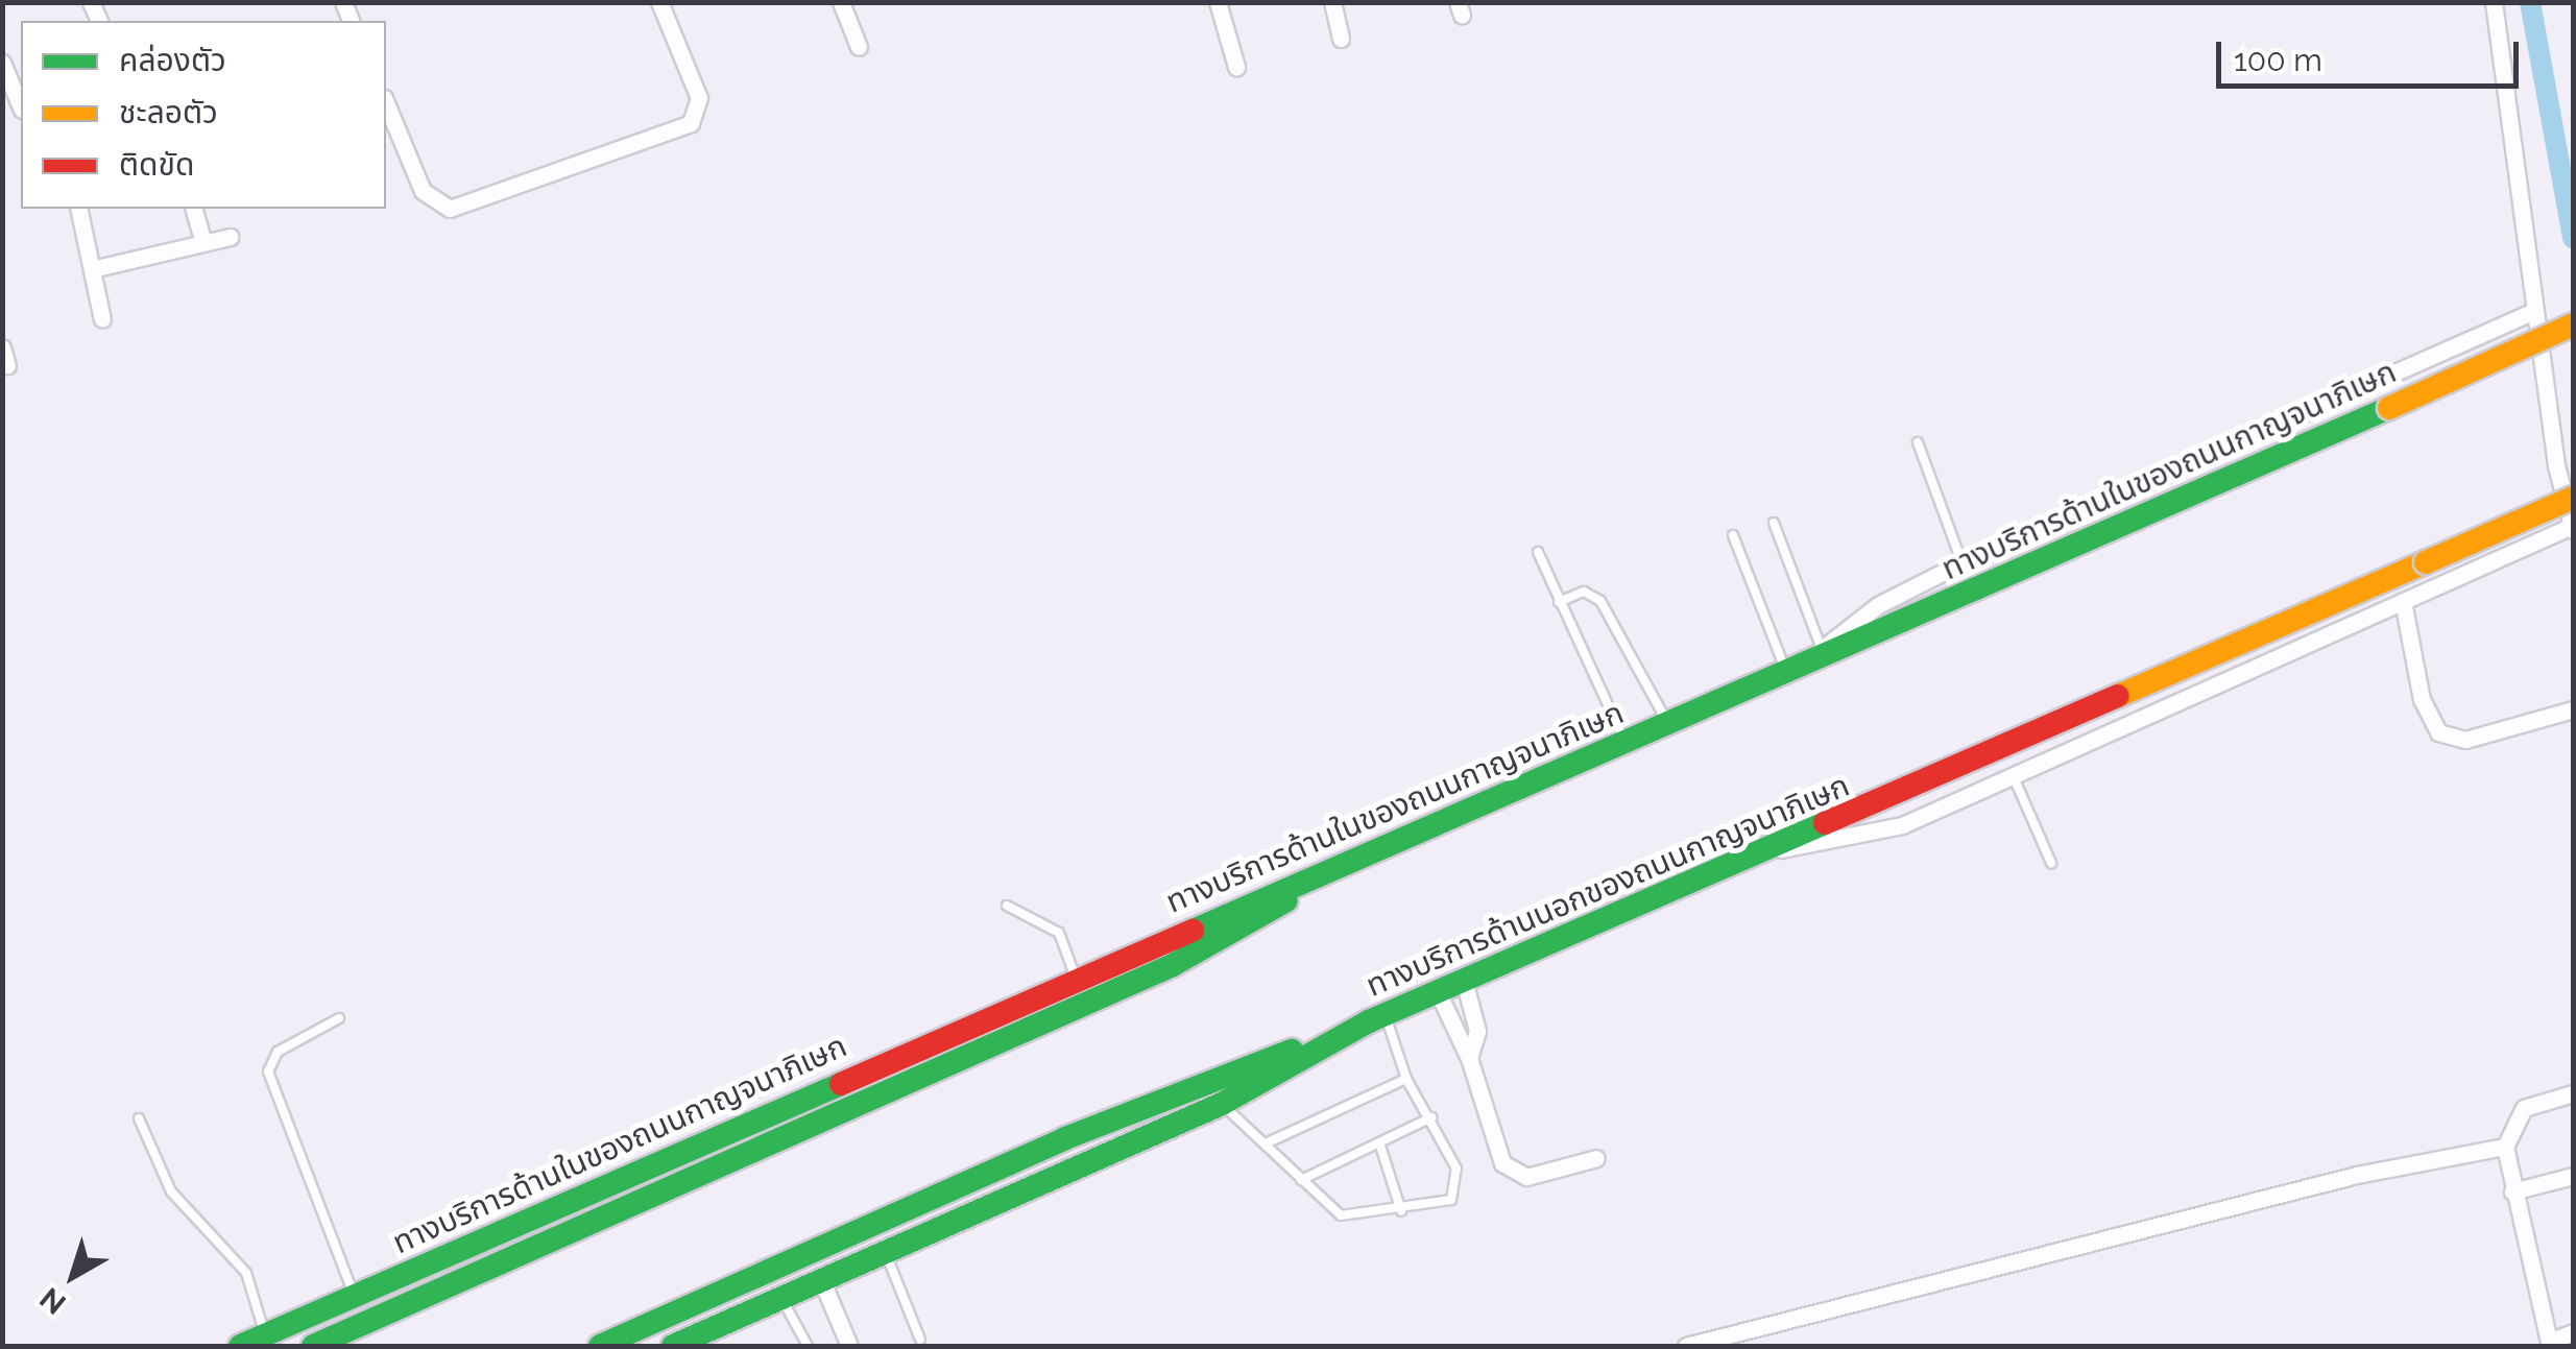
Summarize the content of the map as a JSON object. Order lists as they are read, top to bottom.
{
  "streets": {
    "main road": ["ทางบริการด้านในของถนนกาญจนาภิเษก", "ทางบริการด้านนอกของถนนกาญจนาภิเษก"]
  },
  "legend": ["คล่องตัว", "ชะลอตัว", "ติดขัด"],
  "scale_bar": "100 m",
  "north": "bottom left"
}
